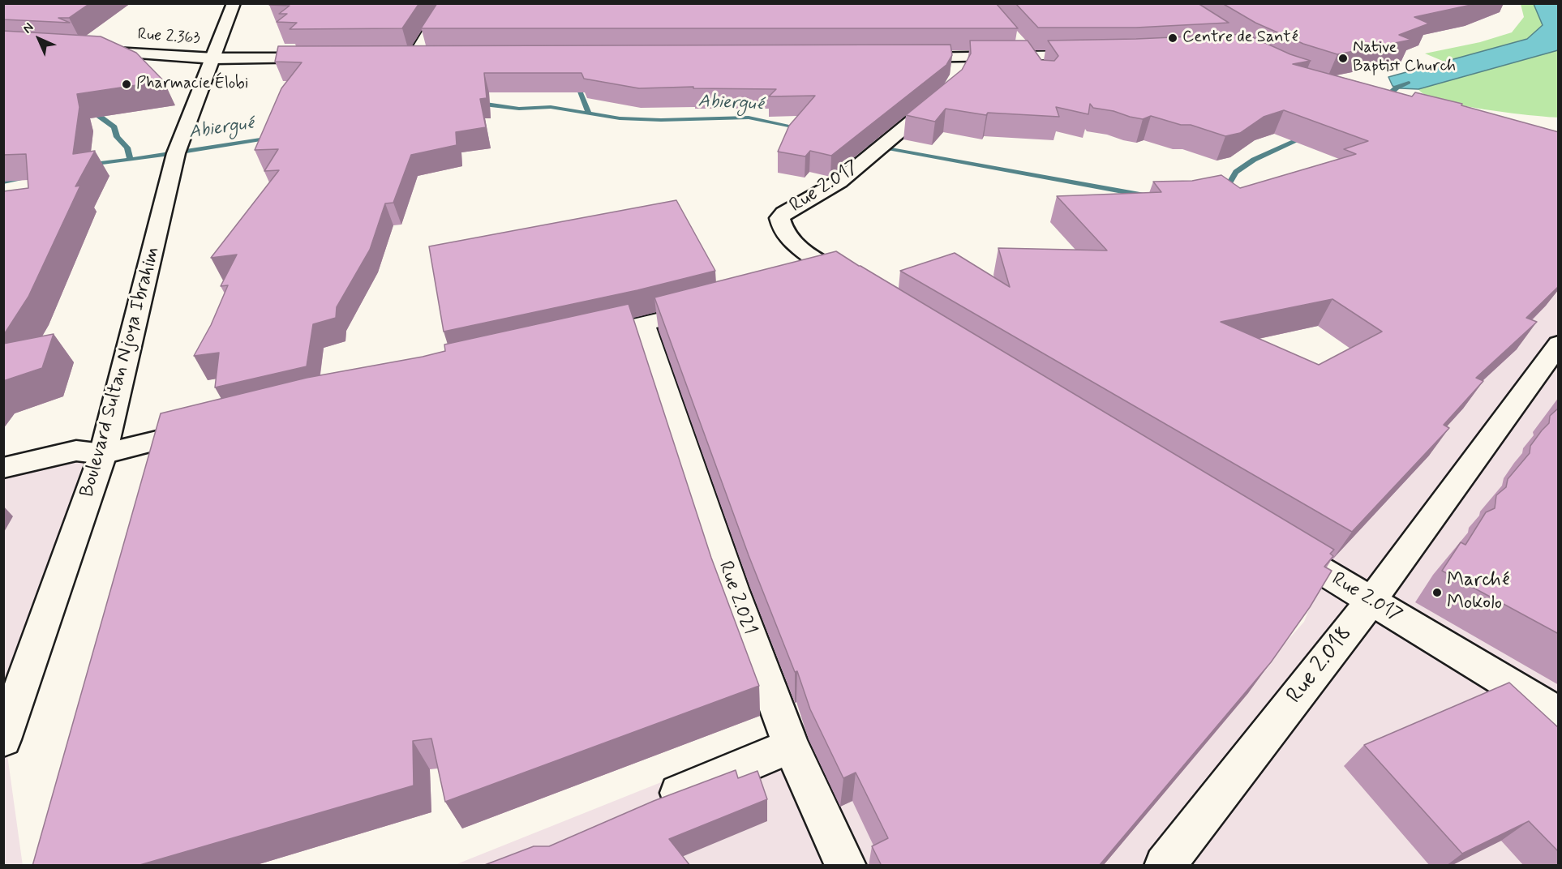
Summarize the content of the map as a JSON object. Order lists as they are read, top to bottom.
{
  "streets": {
    "street": [
      "Rue 2.363",
      "Rue 2.017",
      "Boulevard Sultan Njoya Ibrahim",
      "Rue 2.021",
      "Rue 2.018"
    ]
  },
  "crossings": [
    ["Rue 2.363", "Boulevard Sultan Njoya Ibrahim"],
    ["Rue 2.017", "Rue 2.018"]
  ],
  "water": ["Abiergué"],
  "places": [
    "Centre de Santé",
    "Native Baptist Church",
    "Pharmacie Élobi",
    "Marché Mokolo"
  ],
  "north": "top left"
}
